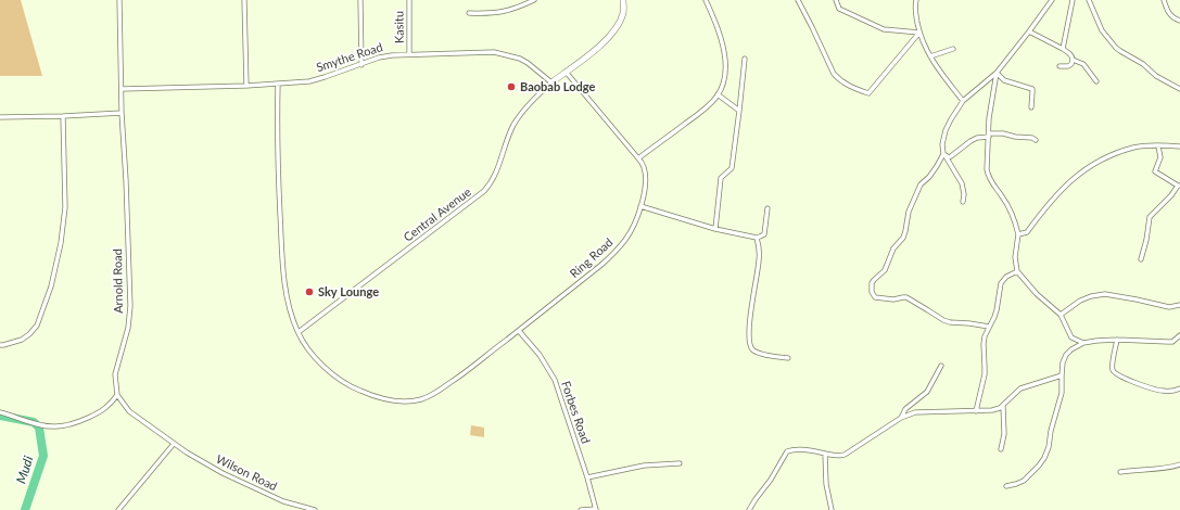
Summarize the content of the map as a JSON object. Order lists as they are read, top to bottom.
{
  "streets": {
    "street": [
      "Kasitu",
      "Smythe Road",
      "Central Avenue",
      "Ring Road",
      "Arnold Road",
      "Forbes Road",
      "Wilson Road"
    ]
  },
  "crossings": [
    ["Kasitu", "Smythe Road"],
    ["Smythe Road", "Central Avenue"],
    ["Smythe Road", "Ring Road"],
    ["Smythe Road", "Arnold Road"],
    ["Central Avenue", "Ring Road"],
    ["Ring Road", "Forbes Road"]
  ],
  "water": ["Mudi"],
  "places": ["Baobab Lodge", "Sky Lounge"]
}
